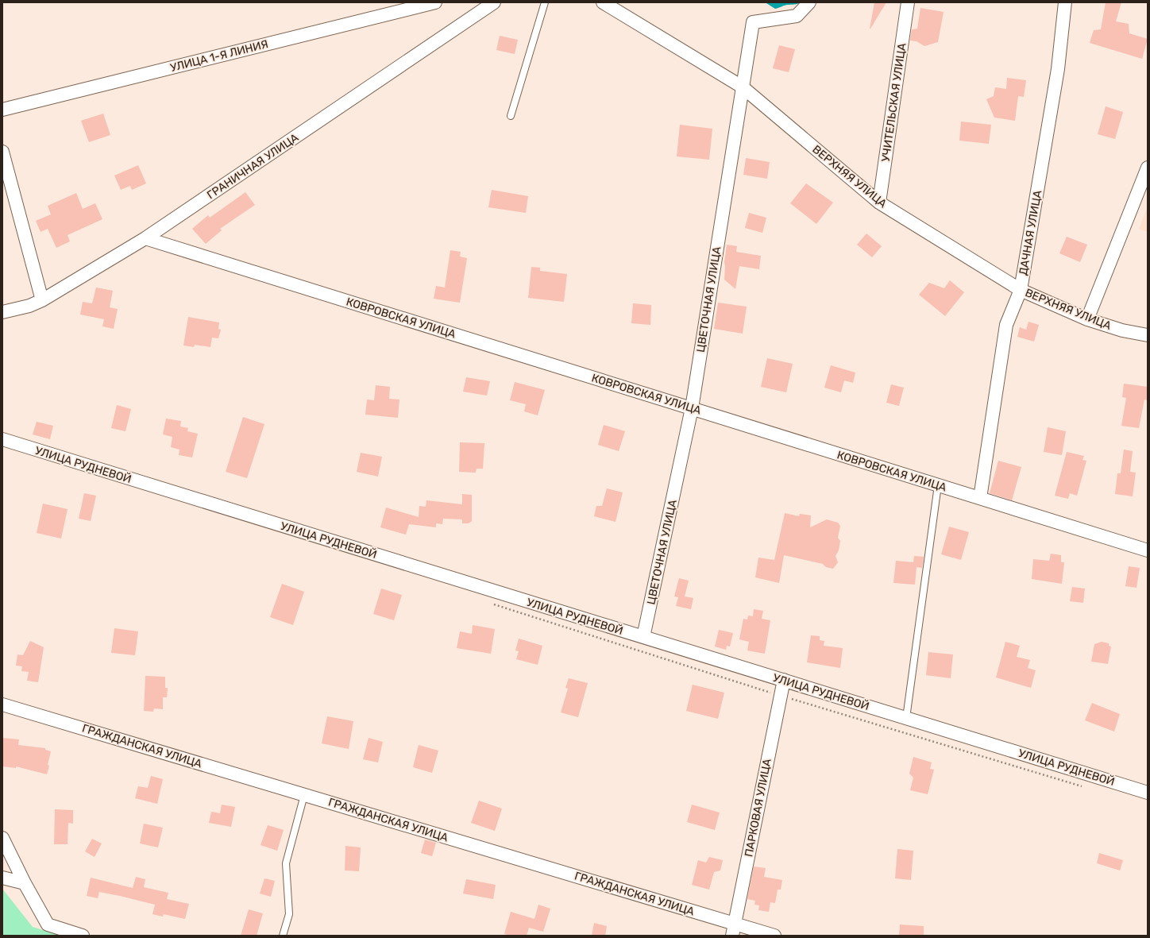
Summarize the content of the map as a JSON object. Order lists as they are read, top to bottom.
{
  "streets": {
    "street": [
      "УЛИЦА 1-Я ЛИНИЯ",
      "УЧИТЕЛЬСКАЯ УЛИЦА",
      "ГРАНИЧНАЯ УЛИЦА",
      "ВЕРХНЯЯ УЛИЦА",
      "ДАЧНАЯ УЛИЦА",
      "ЦВЕТОЧНАЯ УЛИЦА",
      "КОВРОВСКАЯ УЛИЦА",
      "УЛИЦА РУДНЕВОЙ",
      "ГРАЖДАНСКАЯ УЛИЦА",
      "ПАРКОВАЯ УЛИЦА"
    ]
  },
  "crossings": [
    ["УЧИТЕЛЬСКАЯ УЛИЦА", "ВЕРХНЯЯ УЛИЦА"],
    ["ГРАНИЧНАЯ УЛИЦА", "КОВРОВСКАЯ УЛИЦА"],
    ["ВЕРХНЯЯ УЛИЦА", "ДАЧНАЯ УЛИЦА"],
    ["ВЕРХНЯЯ УЛИЦА", "ЦВЕТОЧНАЯ УЛИЦА"],
    ["ДАЧНАЯ УЛИЦА", "КОВРОВСКАЯ УЛИЦА"],
    ["ЦВЕТОЧНАЯ УЛИЦА", "КОВРОВСКАЯ УЛИЦА"],
    ["ЦВЕТОЧНАЯ УЛИЦА", "УЛИЦА РУДНЕВОЙ"],
    ["УЛИЦА РУДНЕВОЙ", "ПАРКОВАЯ УЛИЦА"],
    ["ГРАЖДАНСКАЯ УЛИЦА", "ПАРКОВАЯ УЛИЦА"]
  ]
}
